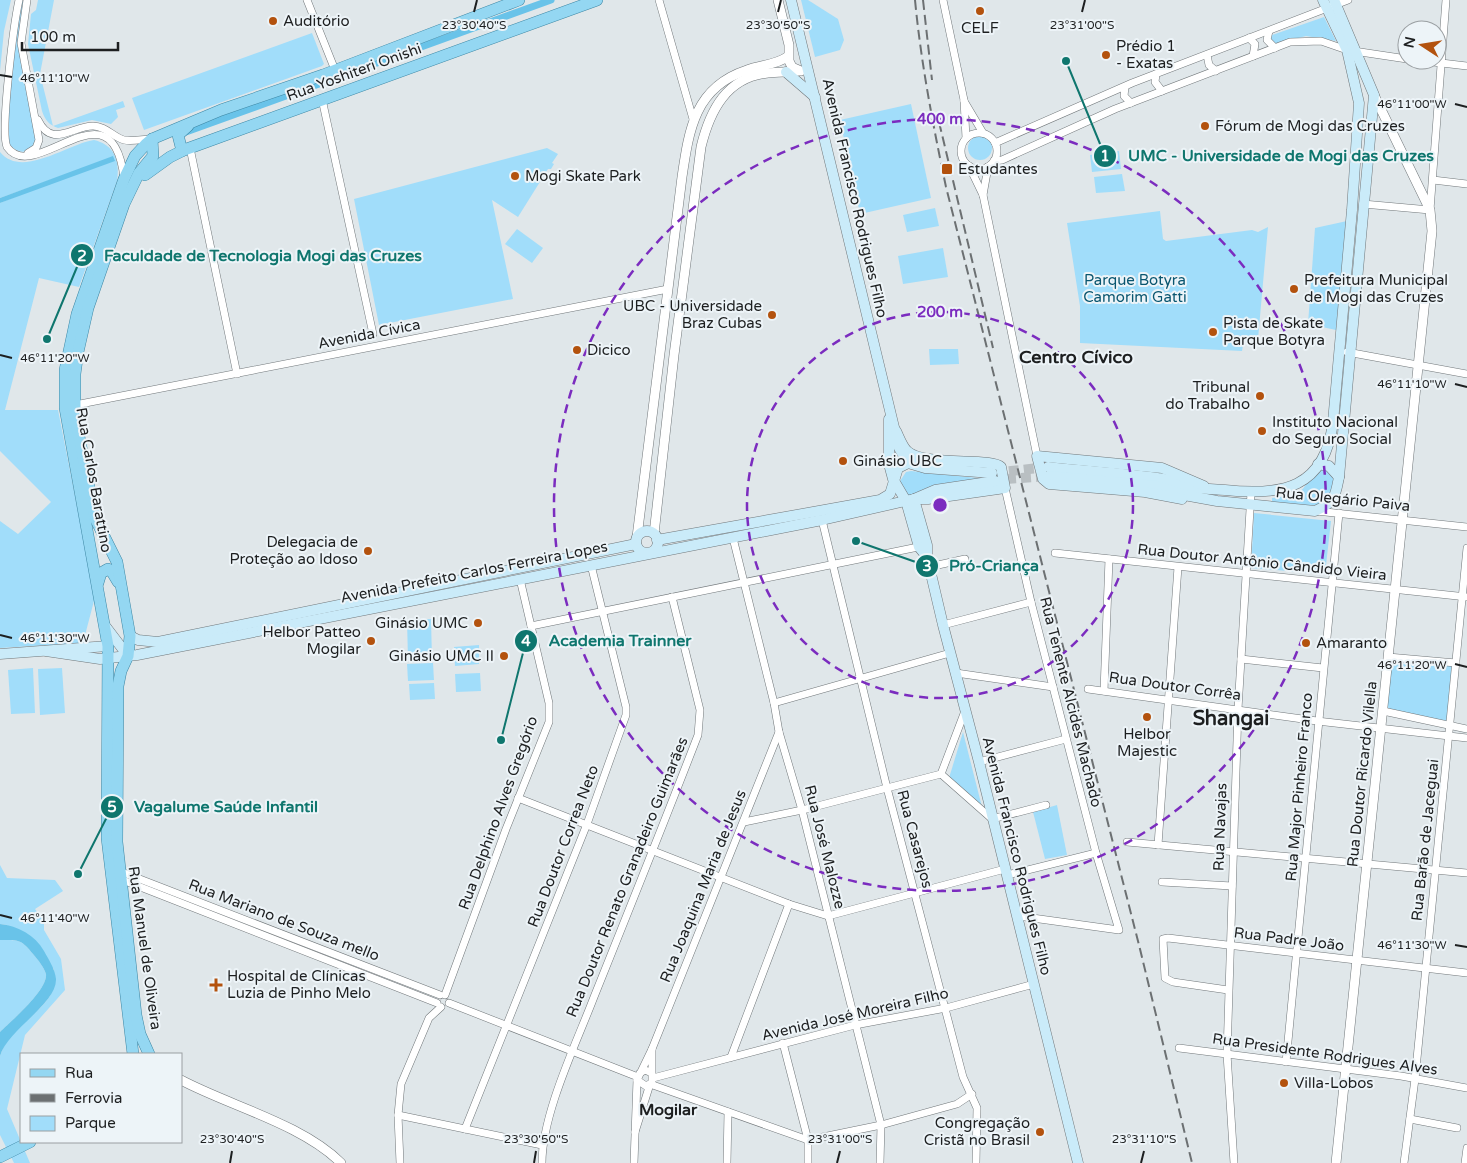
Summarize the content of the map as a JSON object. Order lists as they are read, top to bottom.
{
  "streets": {
    "main road": [
      "Rua Yoshiteri Onishi",
      "Avenida Francisco Rodrigues Filho",
      "Rua Carlos Barattino",
      "Rua Olegário Paiva",
      "Avenida Prefeito Carlos Ferreira Lopes",
      "Rua Manuel de Oliveira"
    ],
    "street": [
      "Avenida Cívica",
      "Rua Doutor Antônio Cândido Vieira",
      "Rua Doutor Corrêa",
      "Rua Tenente Alcides Machado",
      "Rua Doutor Ricardo Vilella",
      "Rua Major Pinheiro Franco",
      "Rua Delphino Alves Gregório",
      "Rua Navajas",
      "Rua Casarejos",
      "Rua Barão de Jaceguai",
      "Rua Doutor Correa Neto",
      "Rua José Malozze",
      "Rua Doutor Renato Granadeiro Guimarães",
      "Rua Joaquina Maria de Jesus",
      "Rua Mariano de Souza mello",
      "Rua Padre João",
      "Avenida José Moreira Filho",
      "Rua Presidente Rodrigues Alves"
    ]
  },
  "crossings": [
    ["Rua Yoshiteri Onishi", "Rua Carlos Barattino"],
    ["Avenida Francisco Rodrigues Filho", "Avenida Prefeito Carlos Ferreira Lopes"],
    ["Avenida Francisco Rodrigues Filho", "Rua Tenente Alcides Machado"],
    ["Avenida Francisco Rodrigues Filho", "Avenida José Moreira Filho"],
    ["Avenida Cívica", "Rua Carlos Barattino"],
    ["Rua Carlos Barattino", "Avenida Prefeito Carlos Ferreira Lopes"],
    ["Rua Carlos Barattino", "Rua Manuel de Oliveira"],
    ["Rua Olegário Paiva", "Rua Doutor Ricardo Vilella"],
    ["Rua Olegário Paiva", "Rua Major Pinheiro Franco"],
    ["Rua Olegário Paiva", "Rua Navajas"],
    ["Rua Doutor Antônio Cândido Vieira", "Rua Doutor Ricardo Vilella"],
    ["Rua Doutor Antônio Cândido Vieira", "Rua Major Pinheiro Franco"],
    ["Rua Doutor Antônio Cândido Vieira", "Rua Navajas"],
    ["Rua Doutor Antônio Cândido Vieira", "Rua Barão de Jaceguai"],
    ["Avenida Prefeito Carlos Ferreira Lopes", "Rua Delphino Alves Gregório"],
    ["Avenida Prefeito Carlos Ferreira Lopes", "Rua Casarejos"],
    ["Avenida Prefeito Carlos Ferreira Lopes", "Rua Doutor Correa Neto"],
    ["Avenida Prefeito Carlos Ferreira Lopes", "Rua José Malozze"],
    ["Avenida Prefeito Carlos Ferreira Lopes", "Rua Manuel de Oliveira"],
    ["Rua Doutor Corrêa", "Rua Doutor Ricardo Vilella"],
    ["Rua Doutor Corrêa", "Rua Major Pinheiro Franco"],
    ["Rua Doutor Corrêa", "Rua Navajas"],
    ["Rua Doutor Corrêa", "Rua Barão de Jaceguai"],
    ["Rua Doutor Ricardo Vilella", "Rua Padre João"],
    ["Rua Doutor Ricardo Vilella", "Rua Presidente Rodrigues Alves"],
    ["Rua Major Pinheiro Franco", "Rua Padre João"],
    ["Rua Major Pinheiro Franco", "Rua Presidente Rodrigues Alves"],
    ["Rua Delphino Alves Gregório", "Rua Mariano de Souza mello"],
    ["Rua Navajas", "Rua Padre João"],
    ["Rua Navajas", "Rua Presidente Rodrigues Alves"],
    ["Rua Casarejos", "Avenida José Moreira Filho"],
    ["Rua Barão de Jaceguai", "Rua Padre João"],
    ["Rua Barão de Jaceguai", "Rua Presidente Rodrigues Alves"],
    ["Rua José Malozze", "Rua Joaquina Maria de Jesus"],
    ["Rua José Malozze", "Avenida José Moreira Filho"],
    ["Rua Mariano de Souza mello", "Rua Manuel de Oliveira"]
  ],
  "districts": ["Centro Cívico", "Shangai", "Mogilar"],
  "parks": ["Parque Botyra Camorim Gatti"],
  "places": {
    "other": [
      "CELF",
      "Auditório",
      "Prédio 1 - Exatas",
      "UMC - Universidade de Mogi das Cruzes",
      "Fórum de Mogi das Cruzes",
      "Mogi Skate Park",
      "Prefeitura Municipal de Mogi das Cruzes",
      "UBC - Universidade Braz Cubas",
      "Pista de Skate Parque Botyra",
      "Faculdade de Tecnologia Mogi das Cruzes",
      "Dicico",
      "Tribunal do Trabalho",
      "Instituto Nacional do Seguro Social",
      "Ginásio UBC",
      "Pró-Criança",
      "Delegacia de Proteção ao Idoso",
      "Ginásio UMC",
      "Helbor Patteo Mogilar",
      "Amaranto",
      "Ginásio UMC II",
      "Helbor Majestic",
      "Academia Trainner",
      "Vagalume Saúde Infantil",
      "Villa-Lobos",
      "Congregação Cristã no Brasil"
    ],
    "transit": ["Estudantes"],
    "health": ["Hospital de Clínicas Luzia de Pinho Melo"]
  },
  "legend": ["Rua", "Ferrovia", "Parque"],
  "scale_bar": "100 m",
  "north": "left",
  "coordinates": [
    "23°30'40\"S",
    "23°30'50\"S",
    "23°31'00\"S",
    "46°11'10\"W",
    "46°11'00\"W",
    "46°11'20\"W",
    "46°11'30\"W",
    "46°11'40\"W",
    "23°31'10\"S"
  ],
  "rings": ["400 m", "200 m"]
}
